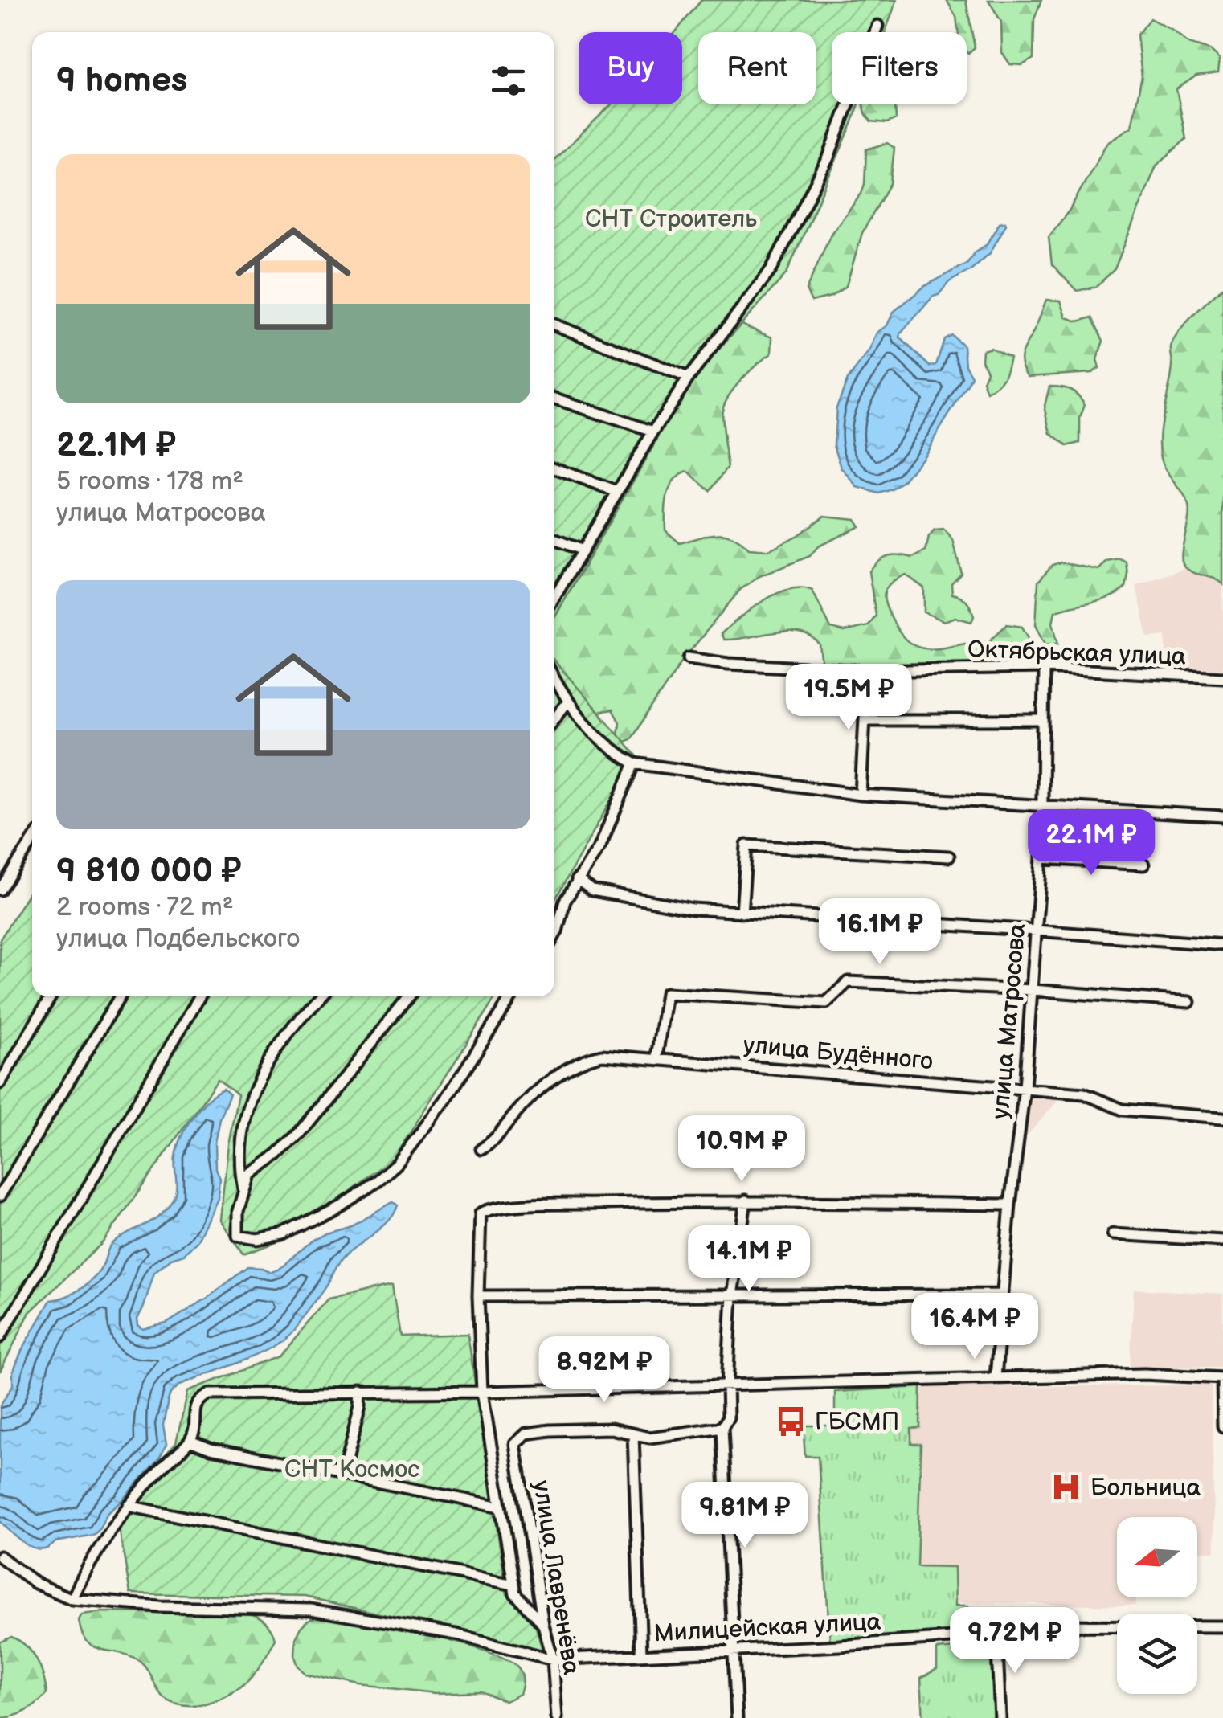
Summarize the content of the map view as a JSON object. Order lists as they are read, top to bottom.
{
  "streets": {
    "street": [
      "Октябрьская улица",
      "улица Матросова",
      "улица Будённого",
      "улица Лавренёва",
      "Милицейская улица"
    ]
  },
  "crossings": [
    ["Октябрьская улица", "улица Матросова"],
    ["улица Матросова", "улица Будённого"],
    ["улица Лавренёва", "Милицейская улица"]
  ],
  "parks": ["СНТ Строитель", "СНТ Космос"],
  "places": {
    "bus stop": ["ГБСМП"],
    "hospital": ["Больница"]
  },
  "north": "left",
  "page": {
    "chip": ["Buy", "Rent", "Filters"],
    "heading": "9 homes",
    "list": [
      {
        "name": "22.1M ₽",
        "note": "5 rooms · 178 m² · улица Матросова"
      },
      {
        "name": "9 810 000 ₽",
        "note": "2 rooms · 72 m² · улица Подбельского"
      }
    ],
    "price": [
      "19.5M ₽",
      "22.1M ₽",
      "16.1M ₽",
      "10.9M ₽",
      "14.1M ₽",
      "16.4M ₽",
      "8.92M ₽",
      "9.81M ₽",
      "9.72M ₽"
    ]
  }
}
